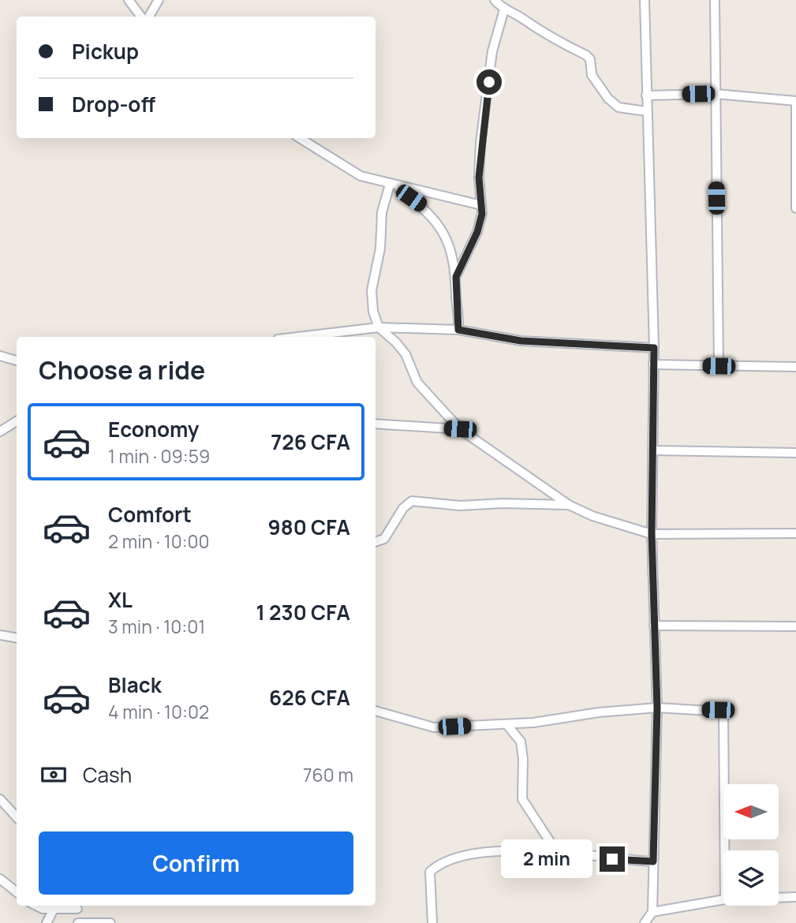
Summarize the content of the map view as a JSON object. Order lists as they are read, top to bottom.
{
  "north": "left",
  "page": {
    "banner": ["Pickup", "Drop-off"],
    "heading": "Choose a ride",
    "list": [
      {
        "name": "Economy",
        "note": "1 min · 09:59",
        "value": "726 CFA"
      },
      {
        "name": "Comfort",
        "note": "2 min · 10:00",
        "value": "980 CFA"
      },
      {
        "name": "XL",
        "note": "3 min · 10:01",
        "value": "1 230 CFA"
      },
      {
        "name": "Black",
        "note": "4 min · 10:02",
        "value": "626 CFA"
      }
    ],
    "pay": ["Cash", "760 m"],
    "buttons": "Confirm",
    "bubble": "2 min"
  }
}
